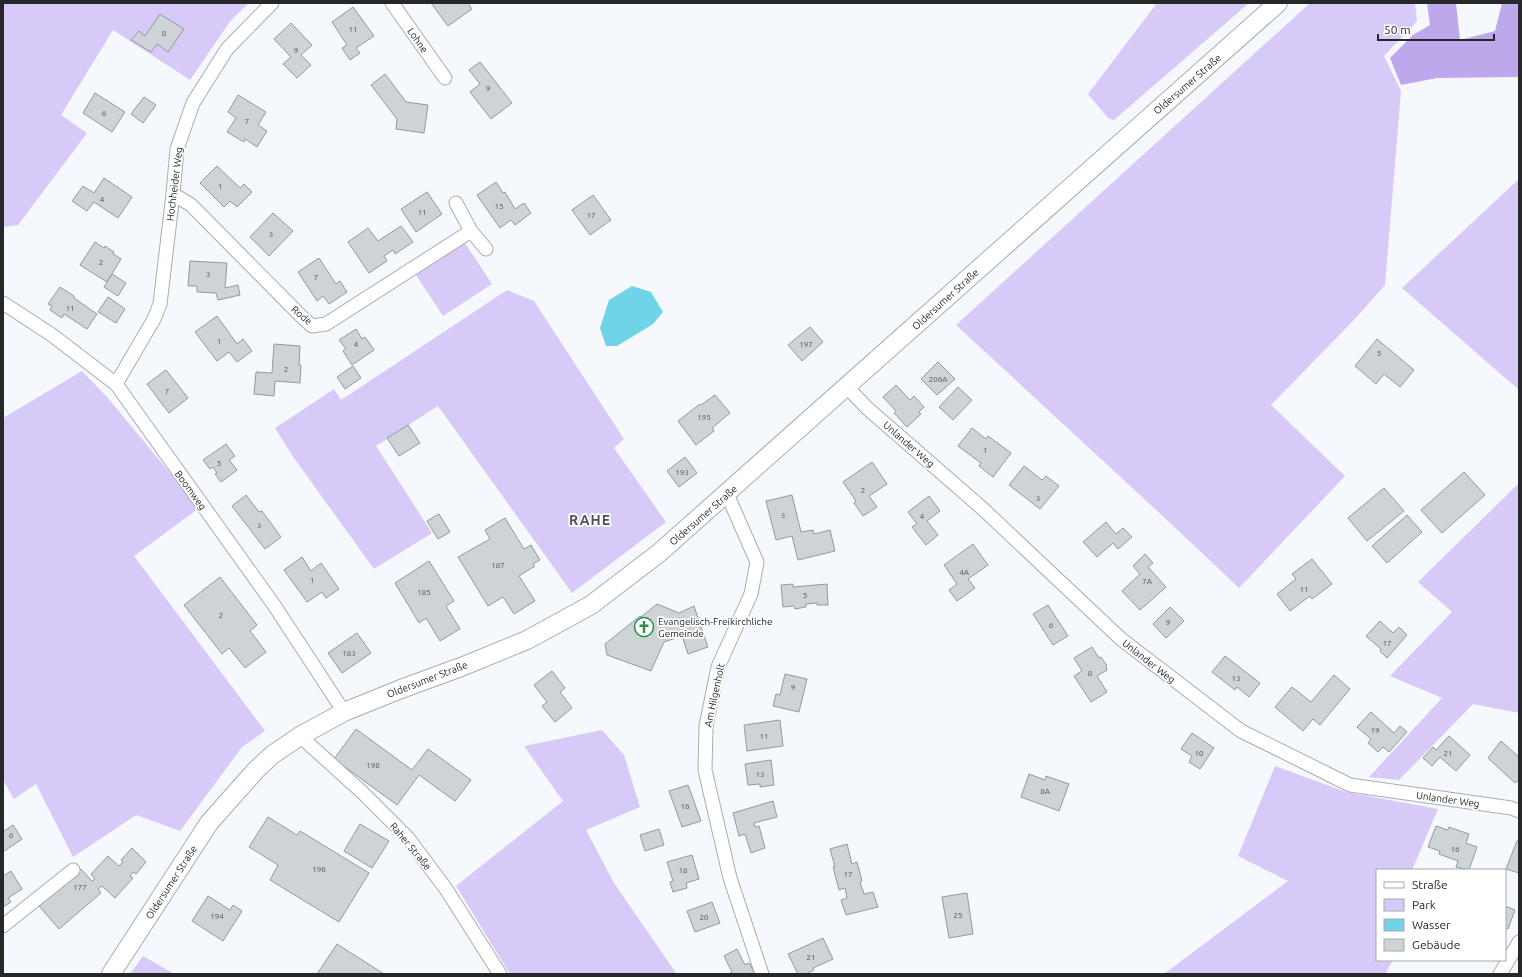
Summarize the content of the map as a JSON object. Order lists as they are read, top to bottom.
{
  "streets": {
    "main road": ["Oldersumer Straße"],
    "street": [
      "Lohne",
      "Hochheider Weg",
      "Rode",
      "Unlander Weg",
      "Boomweg",
      "Am Hilgenholt",
      "Raher Straße"
    ]
  },
  "crossings": [
    ["Oldersumer Straße", "Unlander Weg"],
    ["Oldersumer Straße", "Boomweg"],
    ["Oldersumer Straße", "Am Hilgenholt"],
    ["Oldersumer Straße", "Raher Straße"],
    ["Hochheider Weg", "Rode"],
    ["Hochheider Weg", "Boomweg"]
  ],
  "districts": ["RAHE"],
  "places": {
    "church": ["Evangelisch-Freikirchliche Gemeinde"]
  },
  "house_numbers": [
    "11",
    "8",
    "9",
    "9",
    "6",
    "7",
    "1",
    "4",
    "15",
    "11",
    "17",
    "3",
    "2",
    "3",
    "7",
    "11",
    "1",
    "4",
    "197",
    "5",
    "2",
    "206A",
    "7",
    "195",
    "1",
    "5",
    "193",
    "2",
    "3",
    "3",
    "4",
    "3",
    "187",
    "4A",
    "1",
    "7A",
    "11",
    "185",
    "5",
    "2",
    "9",
    "6",
    "17",
    "183",
    "8",
    "13",
    "9",
    "19",
    "11",
    "10",
    "21",
    "198",
    "13",
    "8A",
    "16",
    "6",
    "16",
    "196",
    "18",
    "17",
    "177",
    "25",
    "194",
    "20",
    "21"
  ],
  "legend": [
    "Straße",
    "Park",
    "Wasser",
    "Gebäude"
  ],
  "scale_bar": "50 m"
}
